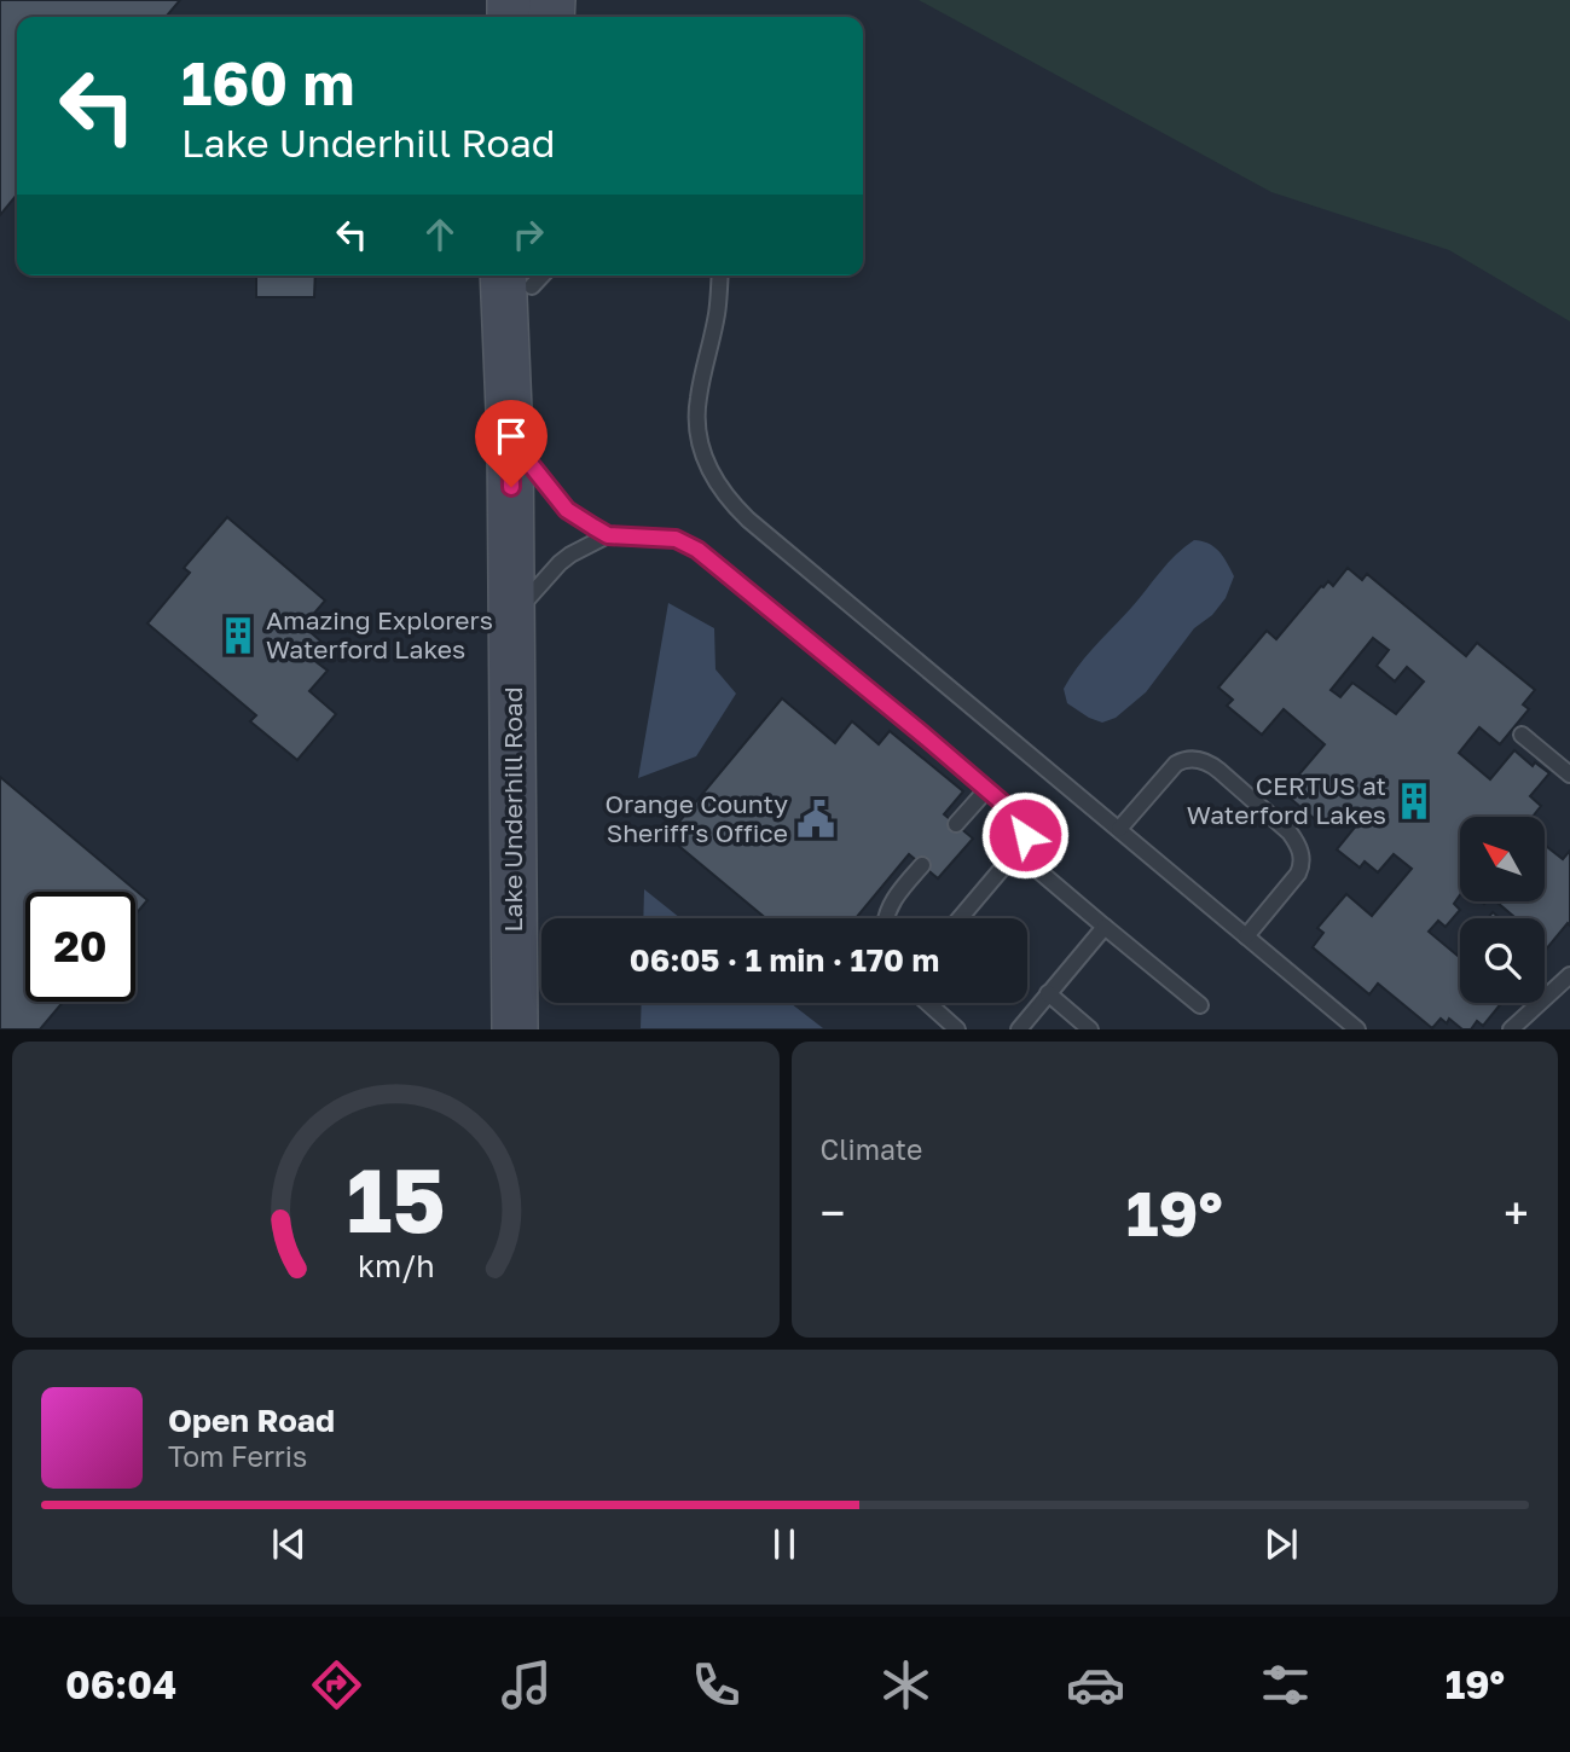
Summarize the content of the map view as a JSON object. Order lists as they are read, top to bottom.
{
  "streets": {
    "street": ["Lake Underhill Road"]
  },
  "places": {
    "building": ["Amazing Explorers Waterford Lakes", "CERTUS at Waterford Lakes"],
    "public building": ["Orange County Sheriff's Office"]
  },
  "north": "top left",
  "page": {
    "turn": ["160 m", "Lake Underhill Road"],
    "limit": "20",
    "trip": "06:05 · 1 min · 170 m",
    "tile": "Climate",
    "heat": ["−", "19°", "+"],
    "song": ["Open Road", "Tom Ferris"],
    "tabs": ["06:04", "19°"],
    "gauge": ["15", "km/h"]
  }
}
